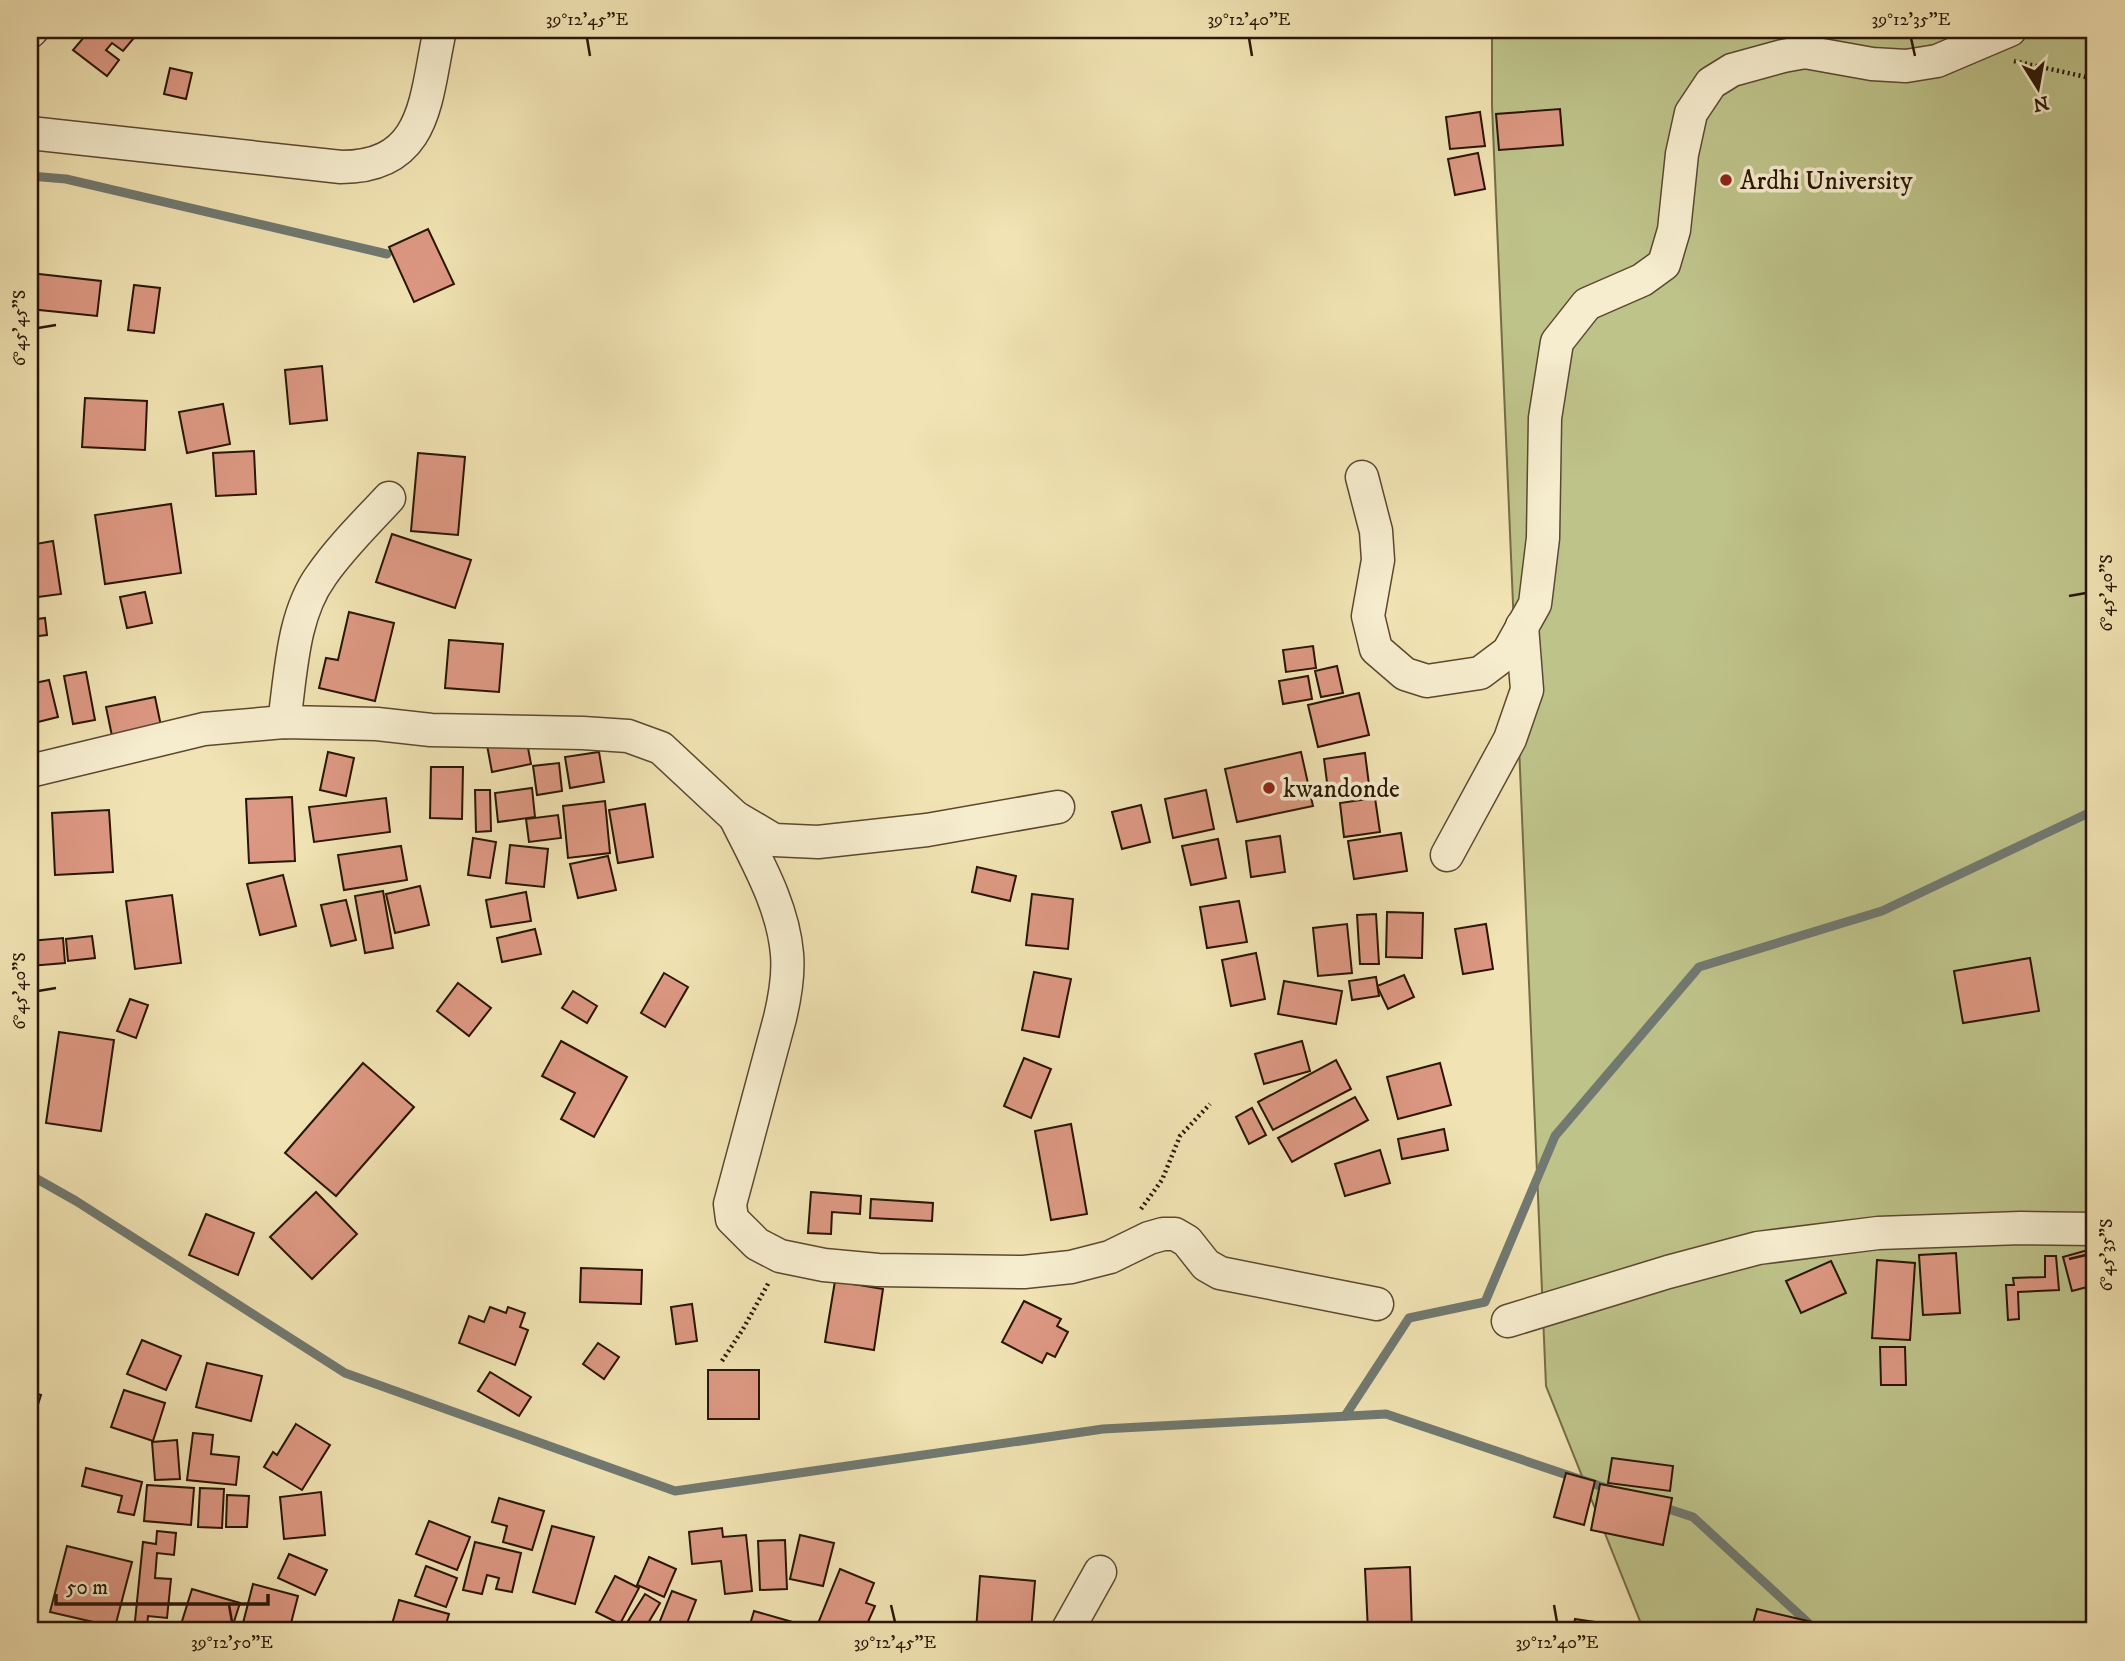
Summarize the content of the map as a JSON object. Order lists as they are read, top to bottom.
{
  "places": ["Ardhi University", "kwandonde"],
  "scale_bar": "50 m",
  "north": "bottom",
  "coordinates": [
    "39°12'45\"E",
    "39°12'40\"E",
    "39°12'35\"E",
    "6°45'45\"S",
    "6°45'40\"S",
    "6°45'35\"S",
    "39°12'50\"E"
  ]
}
